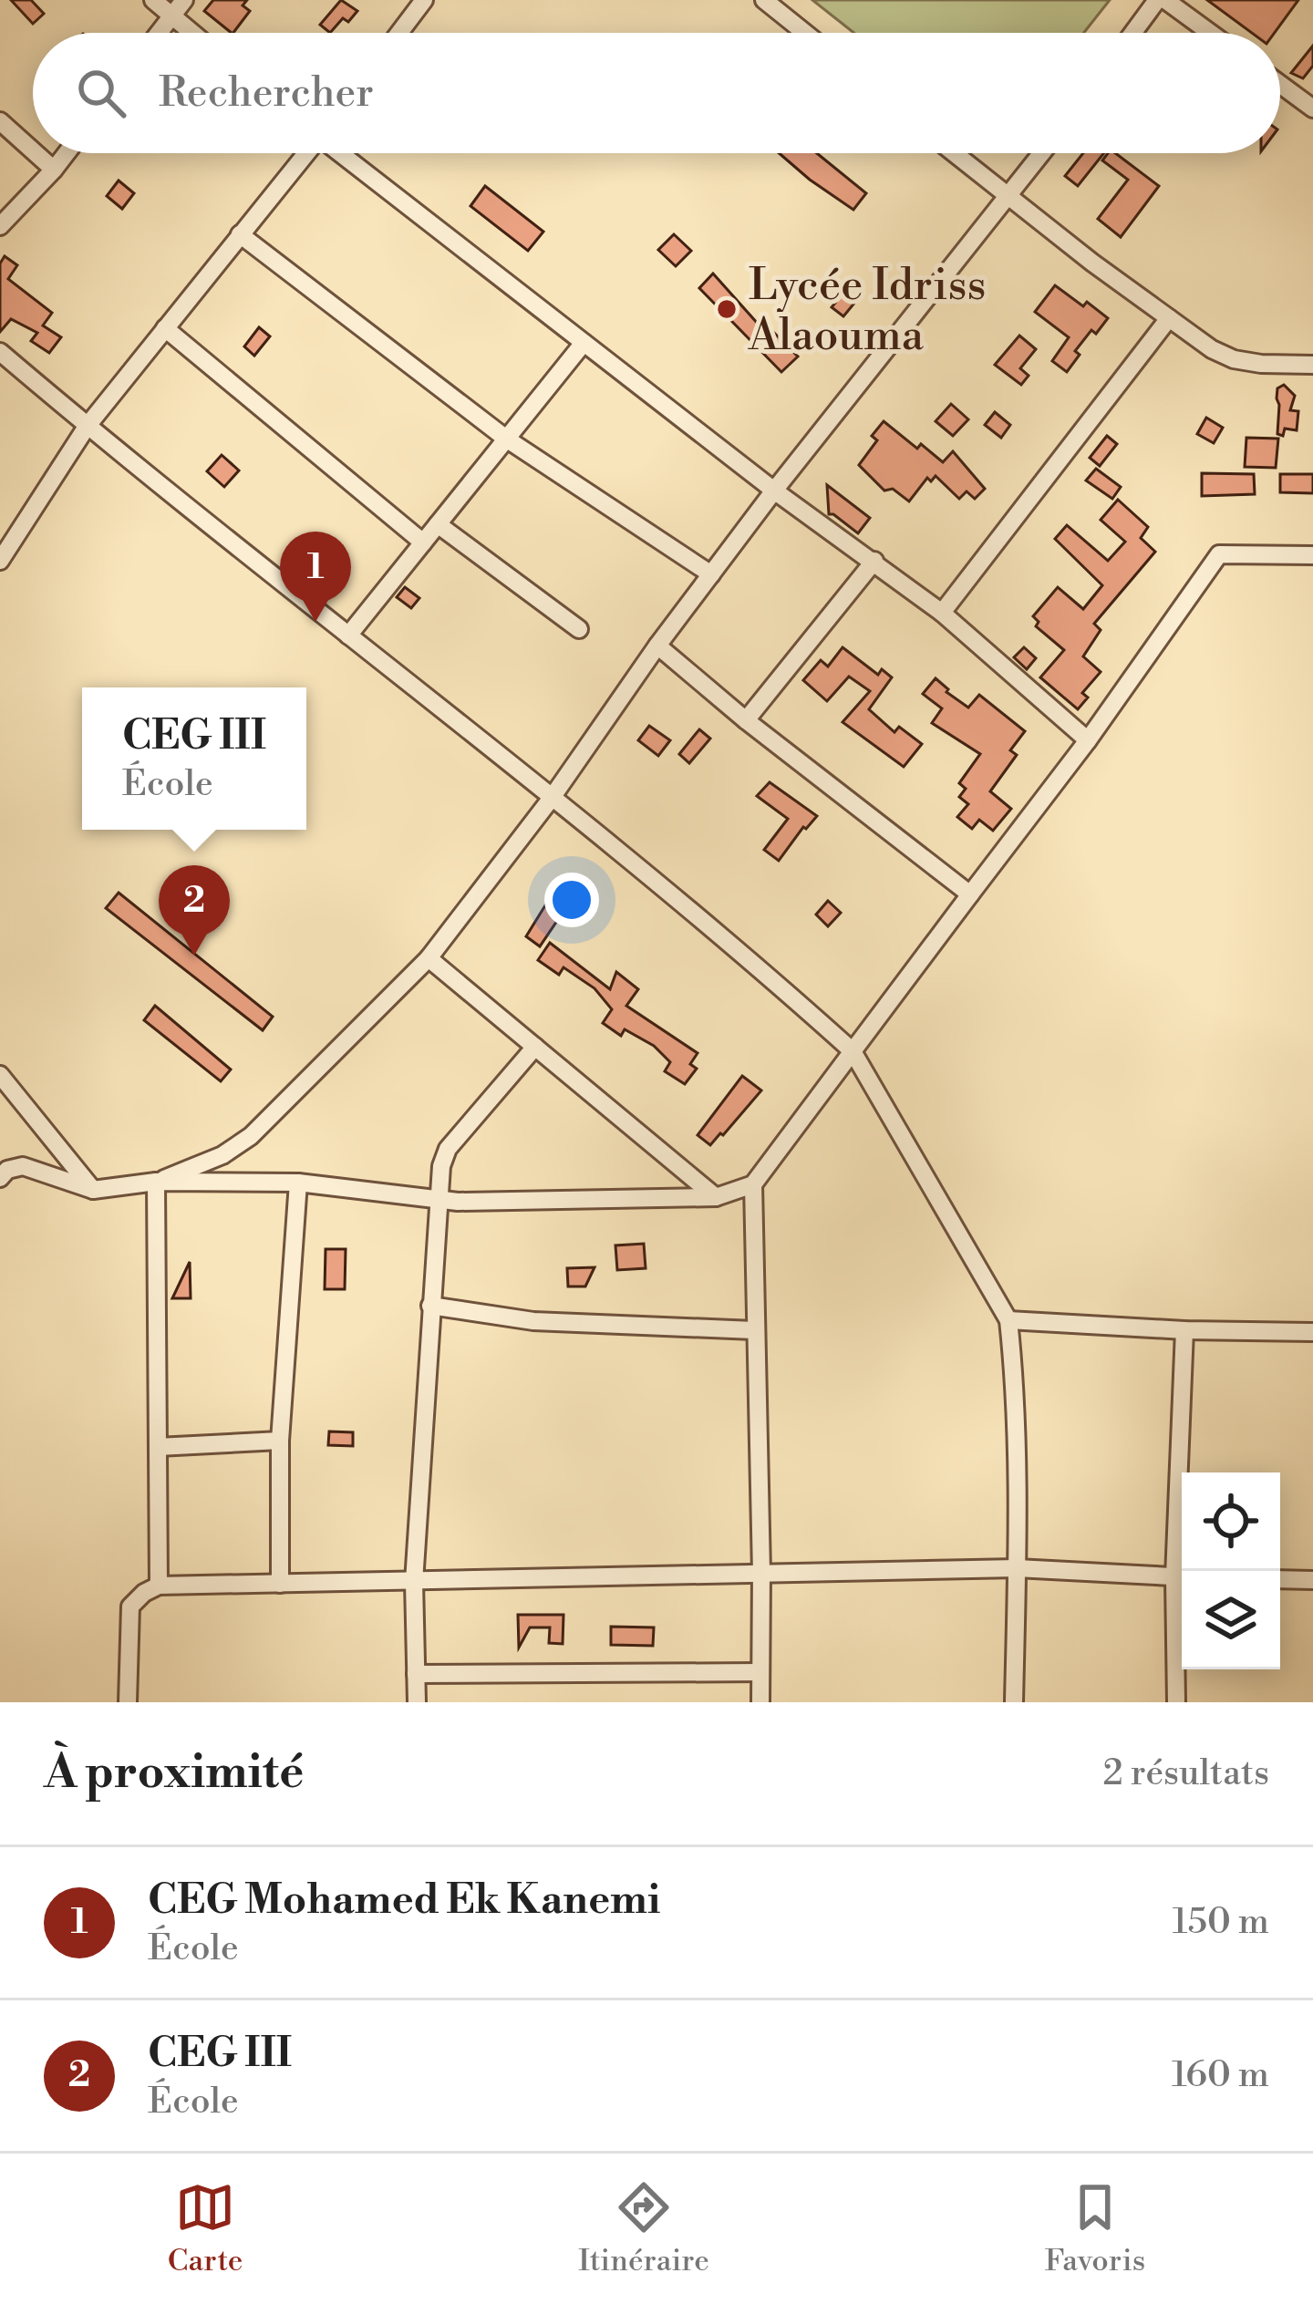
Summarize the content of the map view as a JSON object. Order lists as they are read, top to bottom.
{
  "places": ["Lycée Idriss Alaouma"],
  "page": {
    "search": "Rechercher",
    "pins": ["1", "2"],
    "popup": ["CEG III", "École"],
    "heading": ["À proximité", "2 résultats"],
    "list": [
      {
        "mark": "1",
        "name": "CEG Mohamed Ek Kanemi",
        "note": "École",
        "value": "150 m"
      },
      {
        "mark": "2",
        "name": "CEG III",
        "note": "École",
        "value": "160 m"
      }
    ],
    "nav": ["Carte", "Itinéraire", "Favoris"]
  }
}
